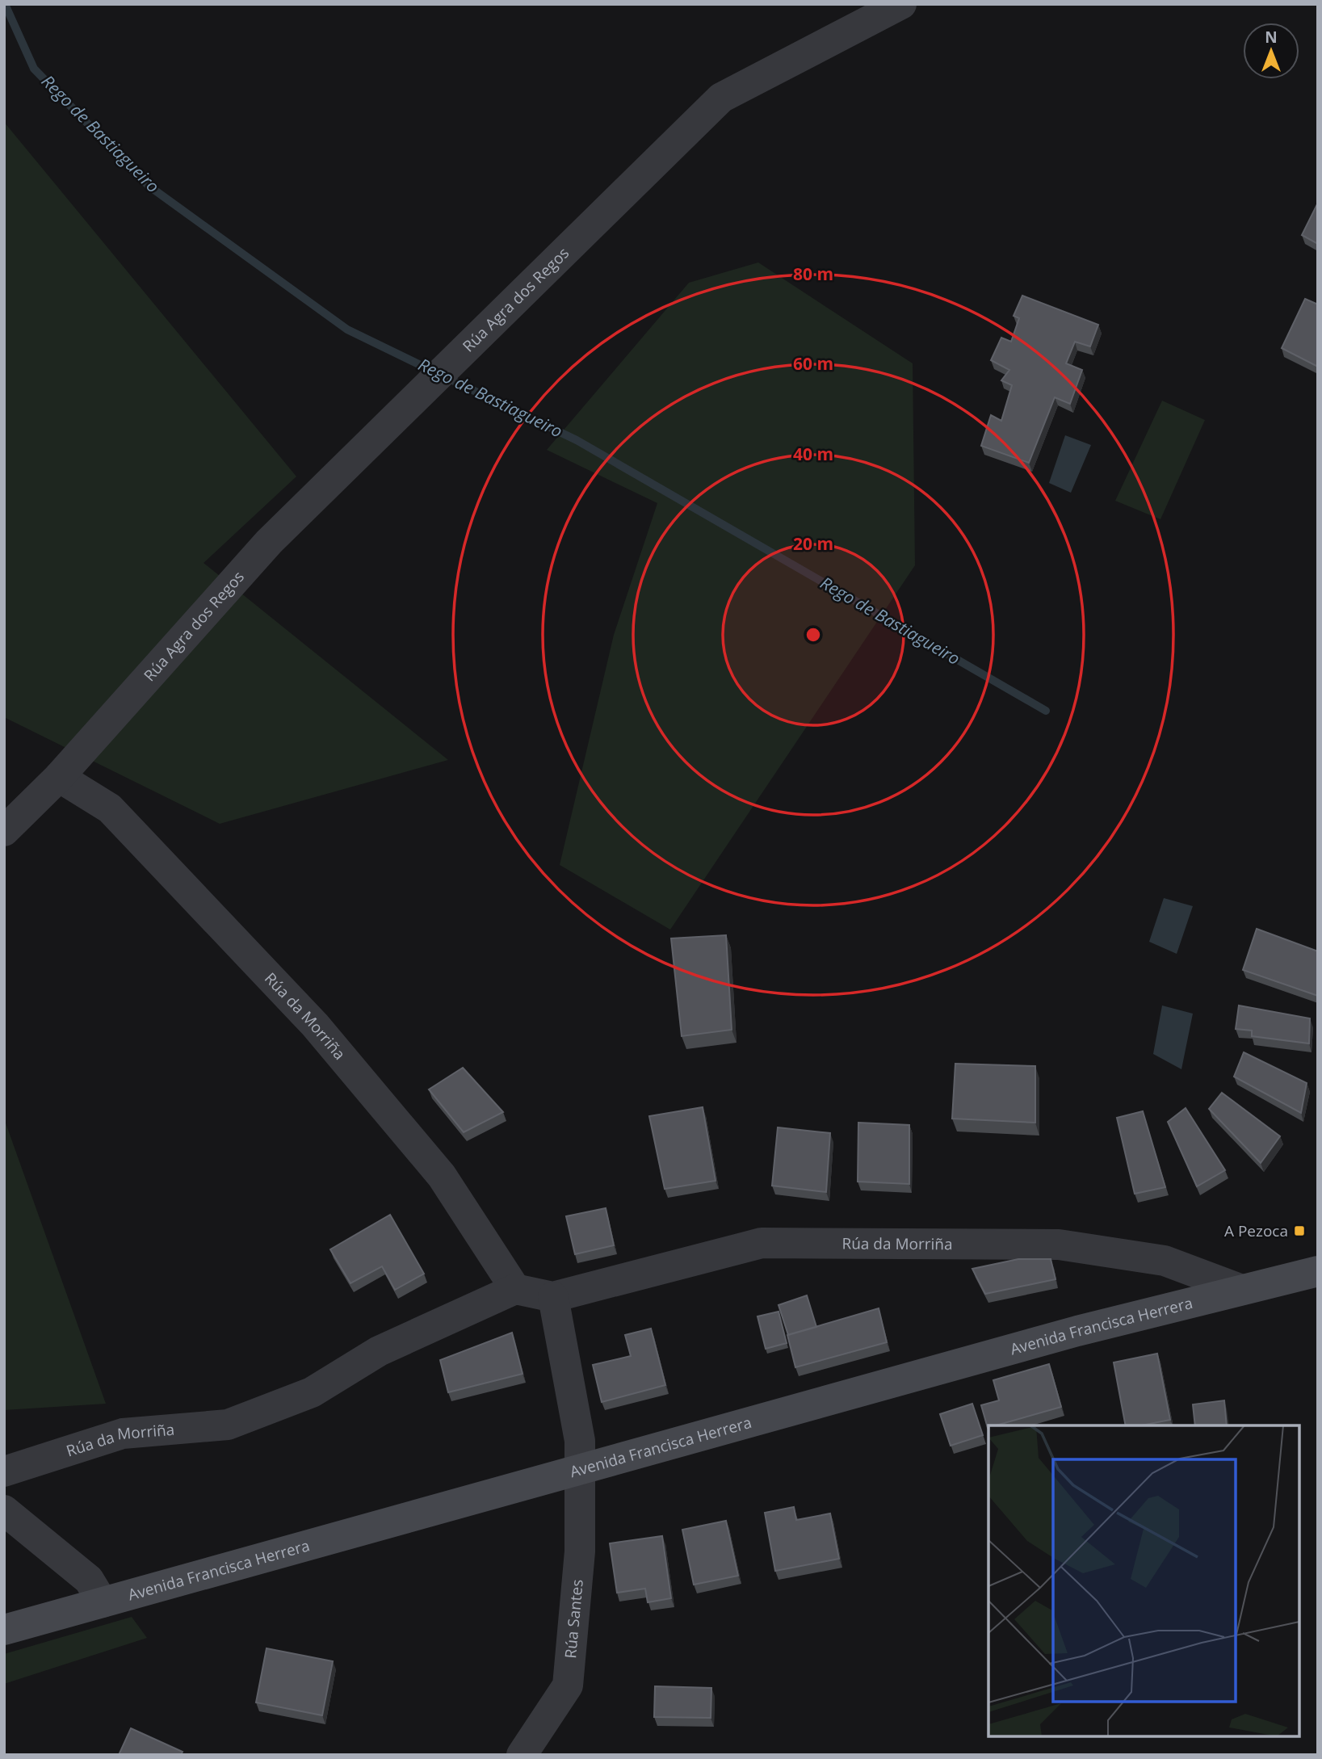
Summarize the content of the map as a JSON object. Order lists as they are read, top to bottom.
{
  "streets": {
    "street": [
      "Rúa Agra dos Regos",
      "Rúa da Morriña",
      "Avenida Francisca Herrera",
      "Rúa Santes"
    ]
  },
  "crossings": [
    ["Rúa Agra dos Regos", "Rúa da Morriña"],
    ["Rúa da Morriña", "Avenida Francisca Herrera"],
    ["Avenida Francisca Herrera", "Rúa Santes"]
  ],
  "water": ["Rego de Bastiagueiro"],
  "places": {
    "transit": ["A Pezoca"]
  },
  "north": "top",
  "rings": [
    "80 m",
    "60 m",
    "40 m",
    "20 m"
  ]
}
